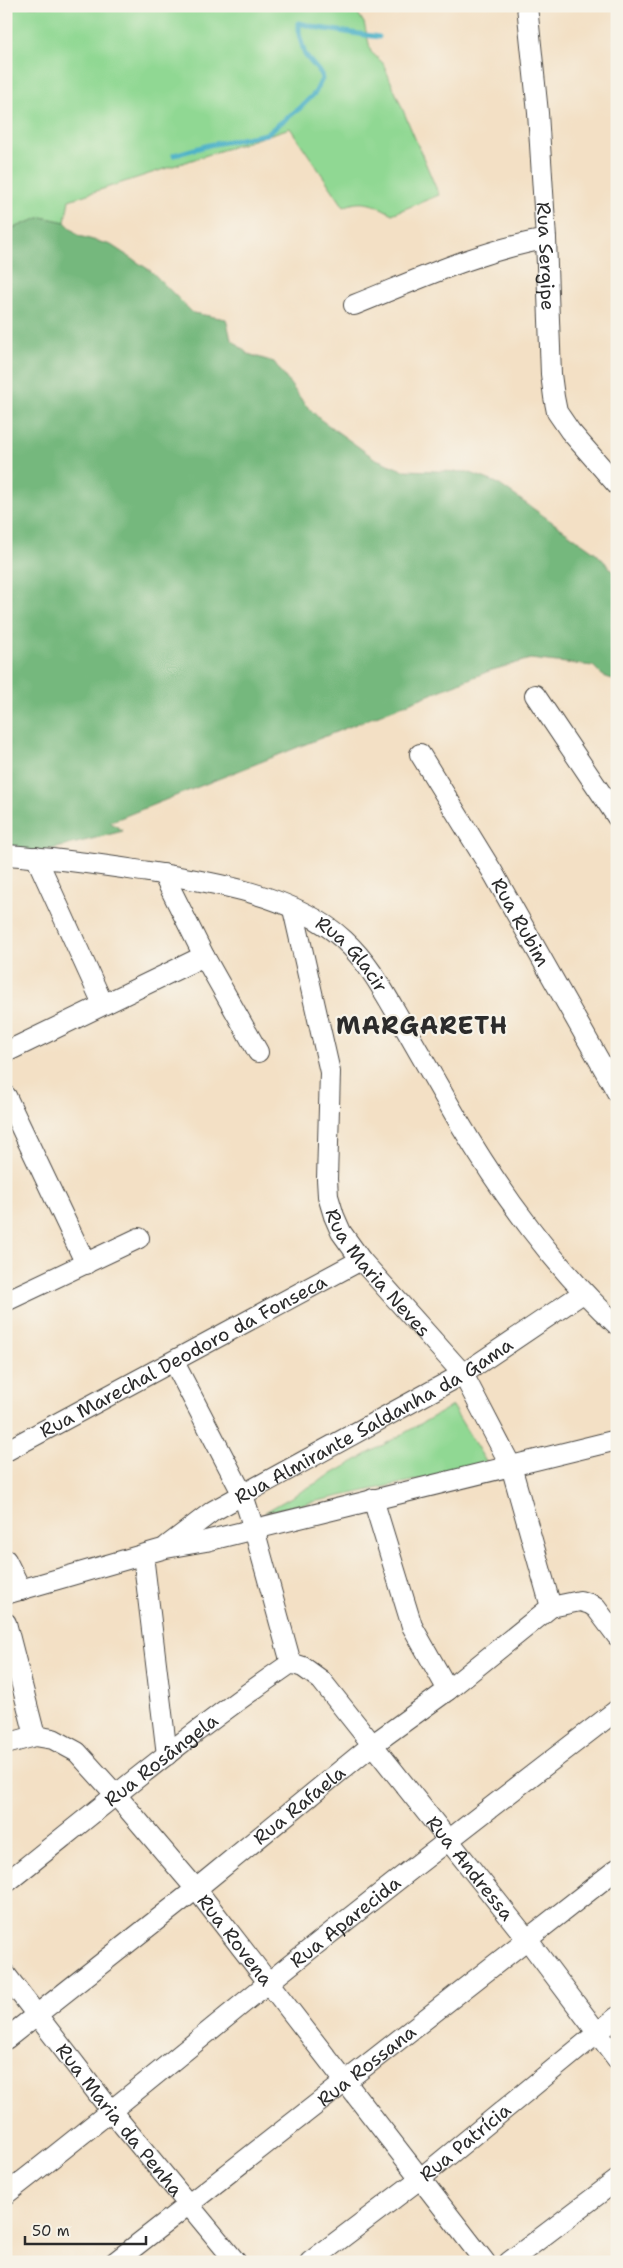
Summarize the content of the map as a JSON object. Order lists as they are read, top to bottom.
{
  "streets": {
    "street": [
      "Rua Sergipe",
      "Rua Rubim",
      "Rua Glacir",
      "Rua Maria Neves",
      "Rua Marechal Deodoro da Fonseca",
      "Rua Almirante Saldanha da Gama",
      "Rua Rosângela",
      "Rua Rafaela",
      "Rua Andressa",
      "Rua Aparecida",
      "Rua Rovena",
      "Rua Rossana",
      "Rua Maria da Penha",
      "Rua Patrícia"
    ]
  },
  "crossings": [
    ["Rua Glacir", "Rua Maria Neves"],
    ["Rua Glacir", "Rua Almirante Saldanha da Gama"],
    ["Rua Maria Neves", "Rua Marechal Deodoro da Fonseca"],
    ["Rua Maria Neves", "Rua Almirante Saldanha da Gama"],
    ["Rua Maria Neves", "Rua Rafaela"],
    ["Rua Rosângela", "Rua Andressa"],
    ["Rua Rosângela", "Rua Rovena"],
    ["Rua Rafaela", "Rua Andressa"],
    ["Rua Rafaela", "Rua Rovena"],
    ["Rua Rafaela", "Rua Maria da Penha"],
    ["Rua Andressa", "Rua Aparecida"],
    ["Rua Andressa", "Rua Rossana"],
    ["Rua Andressa", "Rua Patrícia"],
    ["Rua Aparecida", "Rua Rovena"],
    ["Rua Aparecida", "Rua Maria da Penha"],
    ["Rua Rovena", "Rua Rossana"],
    ["Rua Rovena", "Rua Patrícia"],
    ["Rua Rossana", "Rua Maria da Penha"]
  ],
  "districts": ["MARGARETH"],
  "scale_bar": "50 m"
}
